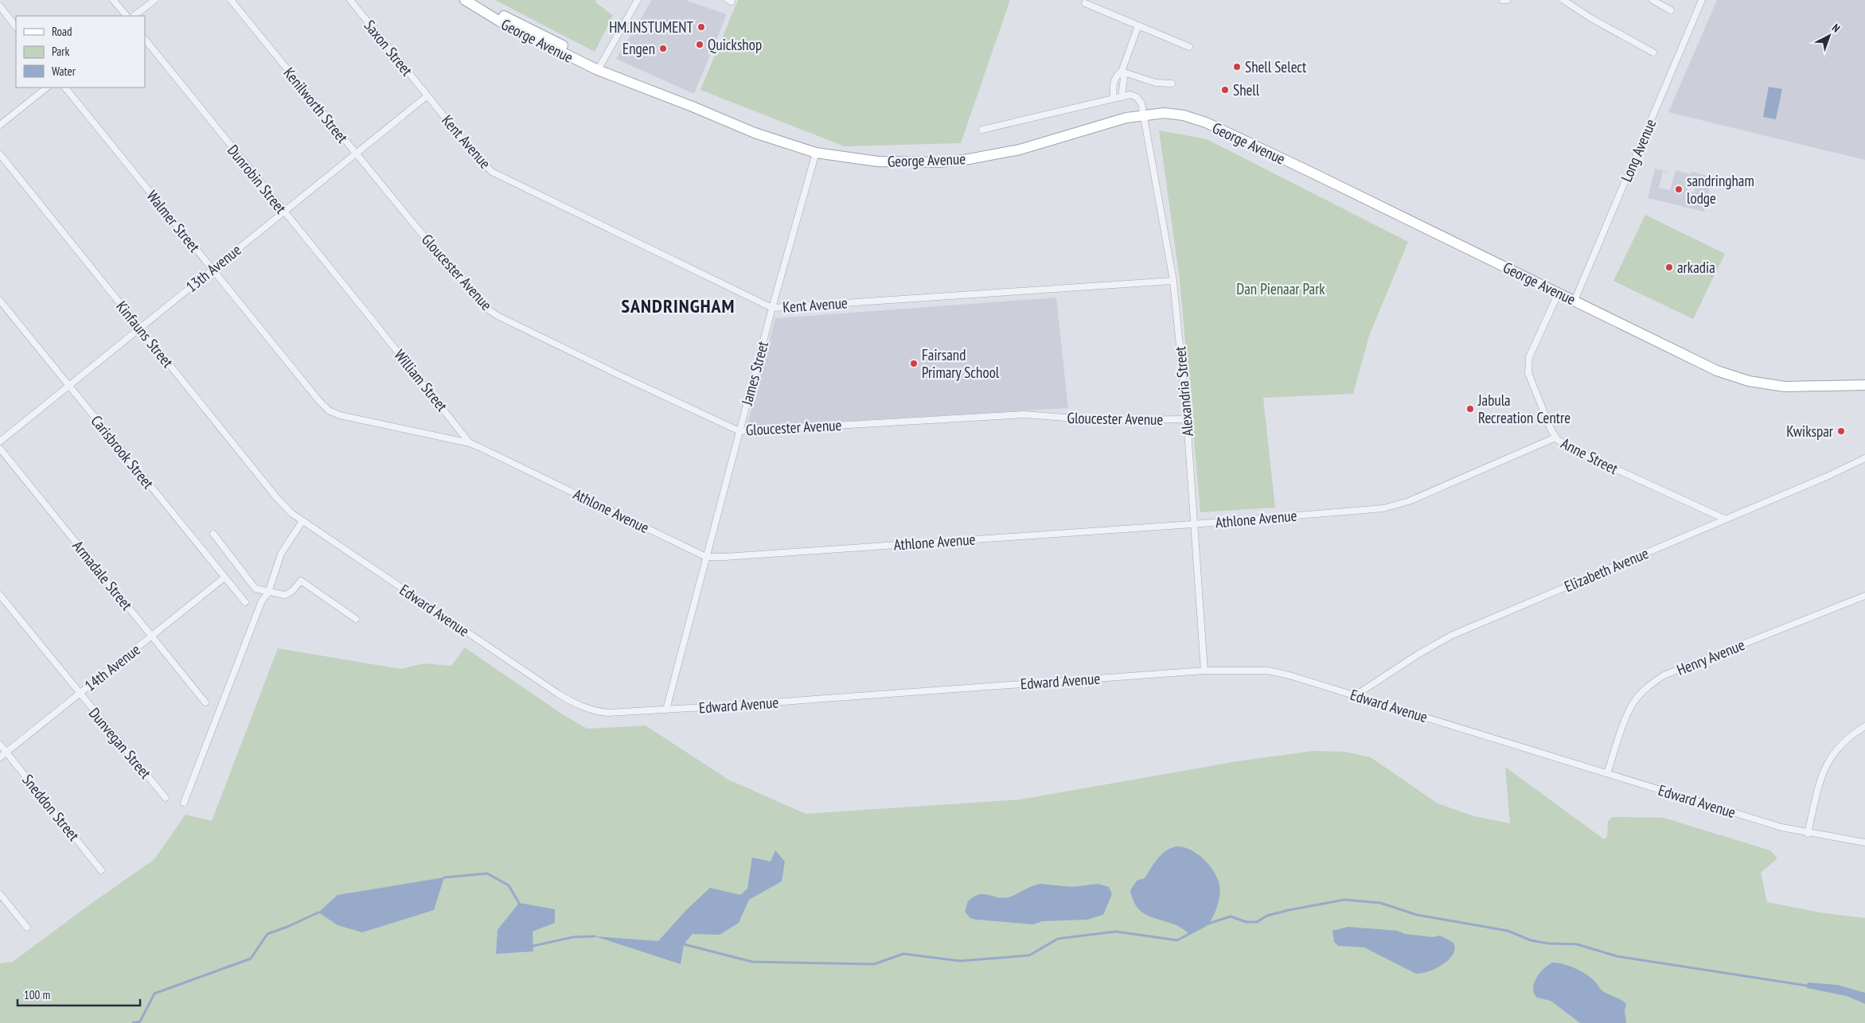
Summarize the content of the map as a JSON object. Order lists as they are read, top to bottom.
{
  "streets": {
    "main road": ["George Avenue"],
    "street": [
      "Saxon Street",
      "Kenilworth Street",
      "Kent Avenue",
      "Long Avenue",
      "Dunrobin Street",
      "Walmer Street",
      "13th Avenue",
      "Gloucester Avenue",
      "Kinfauns Street",
      "James Street",
      "William Street",
      "Alexandria Street",
      "Carisbrook Street",
      "Anne Street",
      "Athlone Avenue",
      "Elizabeth Avenue",
      "Armadale Street",
      "Edward Avenue",
      "Henry Avenue",
      "14th Avenue",
      "Dunvegan Street",
      "Sneddon Street"
    ]
  },
  "crossings": [
    ["George Avenue", "Long Avenue"],
    ["George Avenue", "James Street"],
    ["George Avenue", "Alexandria Street"],
    ["George Avenue", "Anne Street"],
    ["Saxon Street", "Kent Avenue"],
    ["Saxon Street", "13th Avenue"],
    ["Kenilworth Street", "13th Avenue"],
    ["Kenilworth Street", "Gloucester Avenue"],
    ["Kent Avenue", "13th Avenue"],
    ["Kent Avenue", "James Street"],
    ["Kent Avenue", "Alexandria Street"],
    ["Dunrobin Street", "13th Avenue"],
    ["Dunrobin Street", "William Street"],
    ["Walmer Street", "13th Avenue"],
    ["Walmer Street", "Athlone Avenue"],
    ["13th Avenue", "Kinfauns Street"],
    ["13th Avenue", "Carisbrook Street"],
    ["Gloucester Avenue", "James Street"],
    ["Gloucester Avenue", "Alexandria Street"],
    ["Kinfauns Street", "Edward Avenue"],
    ["James Street", "Athlone Avenue"],
    ["James Street", "Edward Avenue"],
    ["William Street", "Athlone Avenue"],
    ["Alexandria Street", "Athlone Avenue"],
    ["Alexandria Street", "Edward Avenue"],
    ["Carisbrook Street", "14th Avenue"],
    ["Anne Street", "Athlone Avenue"],
    ["Anne Street", "Elizabeth Avenue"],
    ["Elizabeth Avenue", "Edward Avenue"],
    ["Armadale Street", "14th Avenue"],
    ["Edward Avenue", "Henry Avenue"],
    ["14th Avenue", "Dunvegan Street"],
    ["14th Avenue", "Sneddon Street"]
  ],
  "districts": ["SANDRINGHAM"],
  "parks": ["Dan Pienaar Park"],
  "places": [
    "HM.INSTUMENT",
    "Quickshop",
    "Engen",
    "Shell Select",
    "Shell",
    "sandringham lodge",
    "arkadia",
    "Fairsand Primary School",
    "Jabula Recreation Centre",
    "Kwikspar"
  ],
  "legend": ["Road", "Park", "Water"],
  "scale_bar": "100 m",
  "north": "top right"
}
